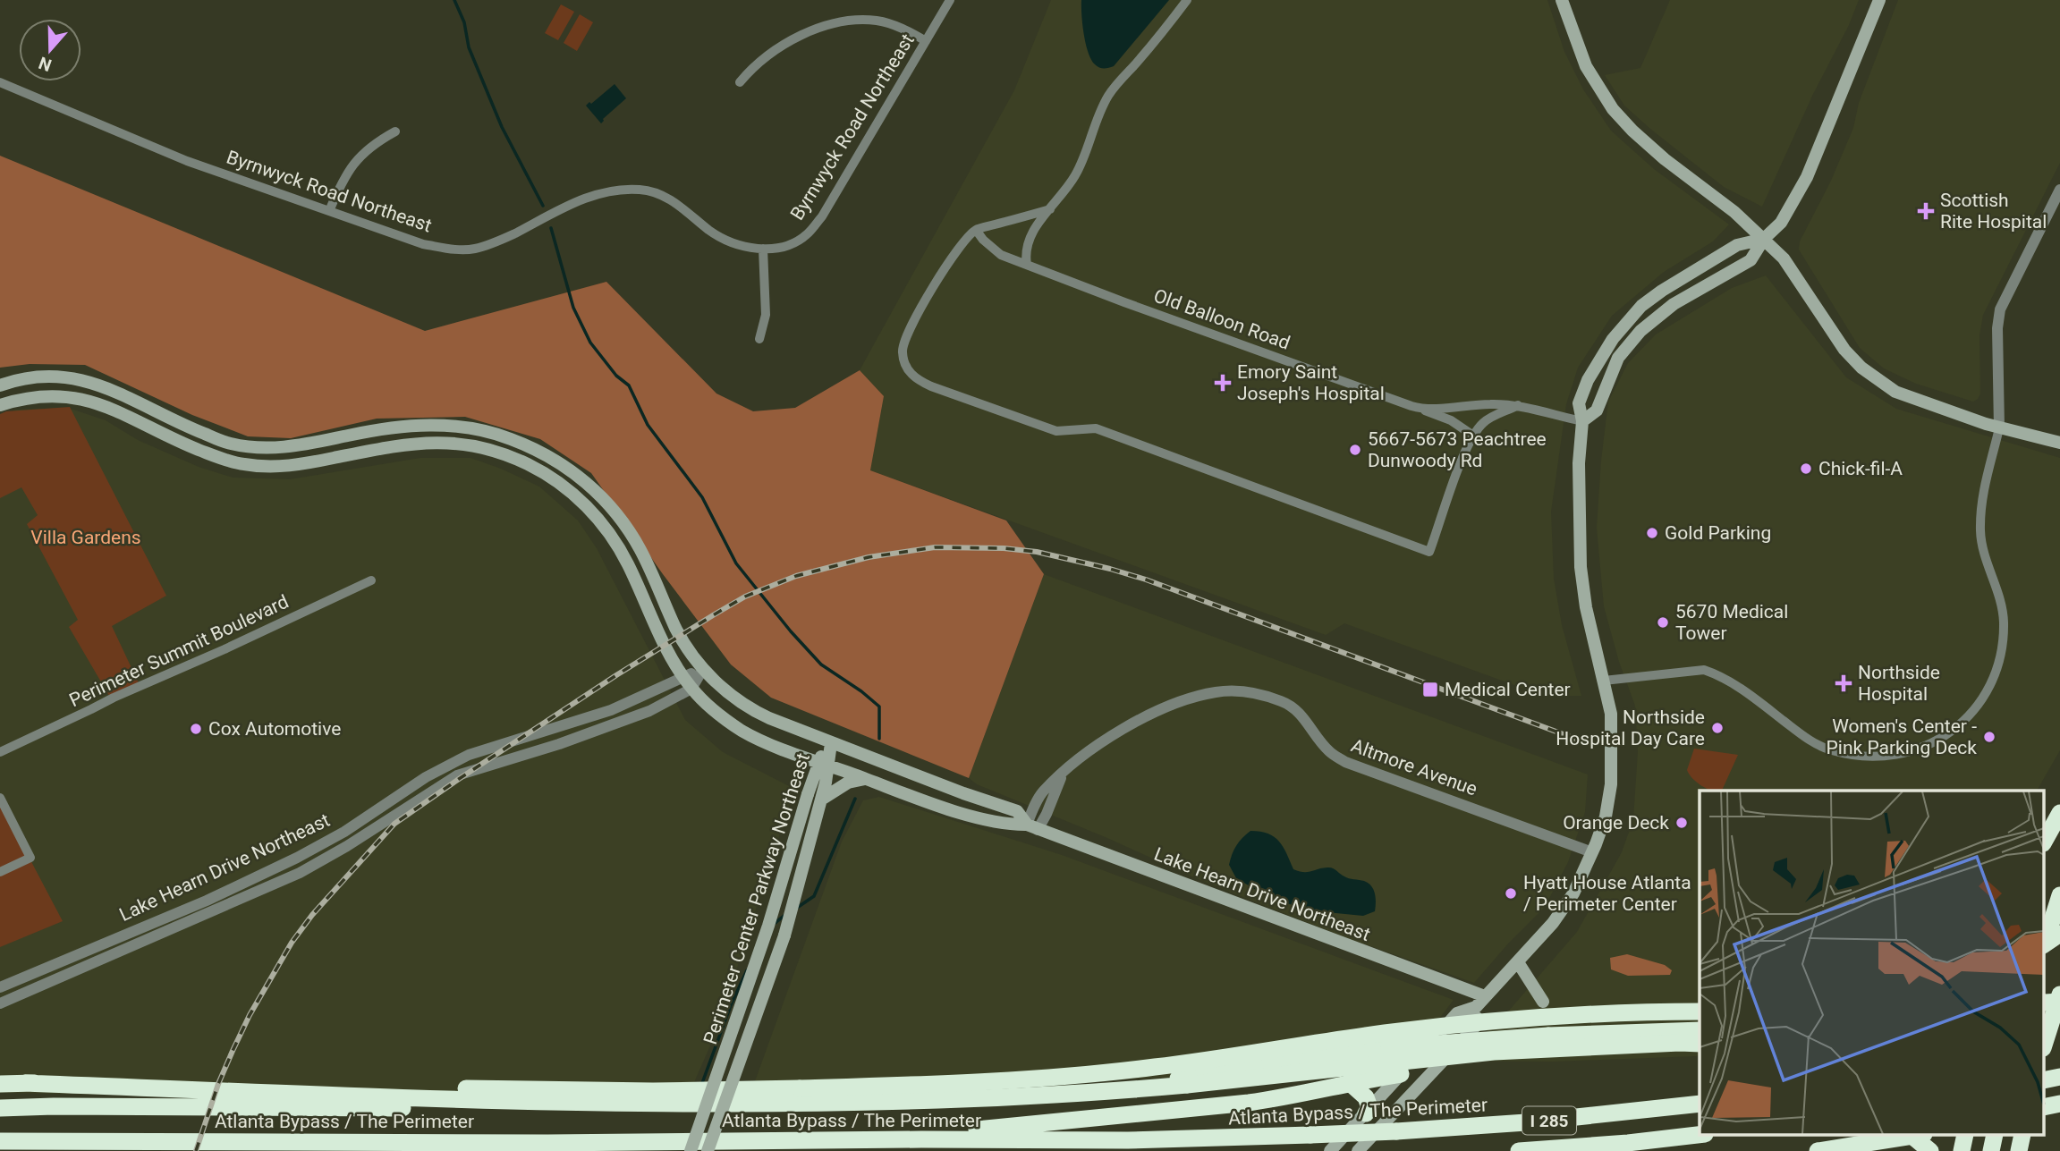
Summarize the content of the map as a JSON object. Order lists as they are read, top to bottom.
{
  "streets": {
    "highway": ["Atlanta Bypass / The Perimeter", "I 285"],
    "main road": ["Lake Hearn Drive Northeast", "Perimeter Center Parkway Northeast"],
    "street": [
      "Byrnwyck Road Northeast",
      "Old Balloon Road",
      "Perimeter Summit Boulevard",
      "Altmore Avenue"
    ]
  },
  "crossings": [
    ["Altmore Avenue", "Lake Hearn Drive Northeast"],
    ["Lake Hearn Drive Northeast", "Perimeter Center Parkway Northeast"]
  ],
  "parks": ["Villa Gardens"],
  "places": {
    "health": ["Scottish Rite Hospital", "Emory Saint Joseph's Hospital", "Northside Hospital"],
    "other": [
      "5667-5673 Peachtree Dunwoody Rd",
      "Chick-fil-A",
      "Gold Parking",
      "5670 Medical Tower",
      "Northside Hospital Day Care",
      "Cox Automotive",
      "Women's Center - Pink Parking Deck",
      "Orange Deck",
      "Hyatt House Atlanta / Perimeter Center"
    ],
    "transit": ["Medical Center"]
  },
  "north": "bottom"
}
